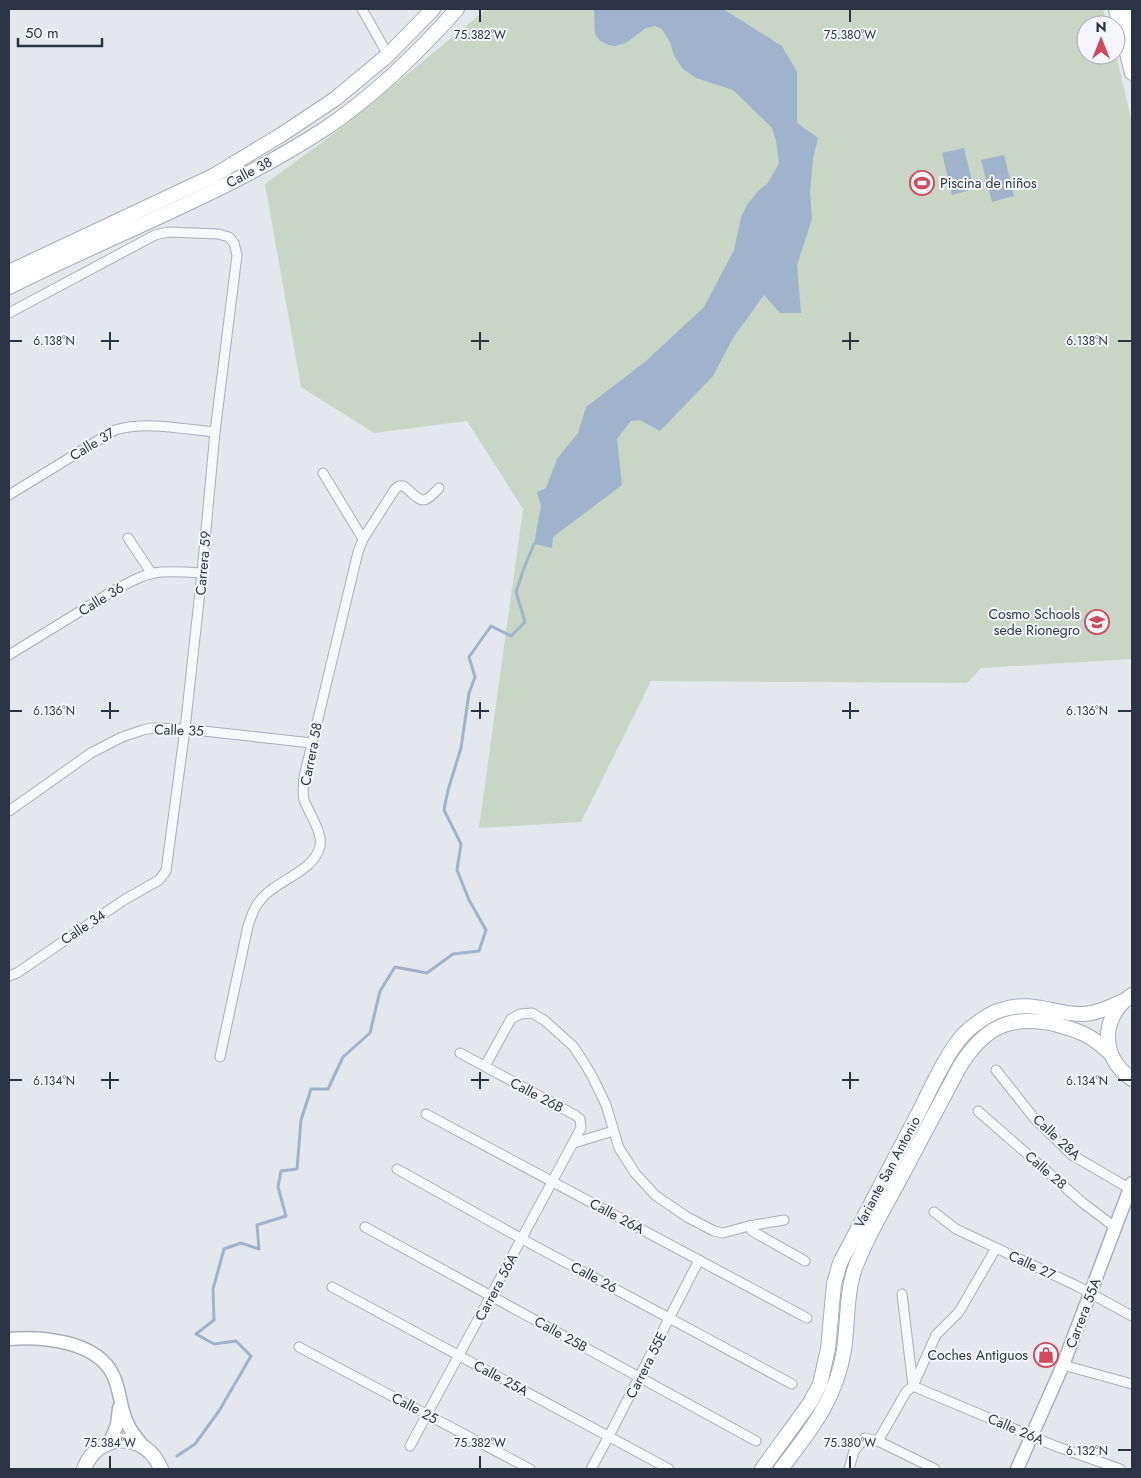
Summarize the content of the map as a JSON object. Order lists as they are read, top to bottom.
{
  "streets": {
    "main road": ["Calle 38", "Variante San Antonio", "Carrera 55A"],
    "street": [
      "Calle 37",
      "Carrera 59",
      "Calle 36",
      "Calle 35",
      "Carrera 58",
      "Calle 34",
      "Calle 26B",
      "Calle 28A",
      "Calle 28",
      "Calle 26A",
      "Calle 27",
      "Calle 26",
      "Carrera 56A",
      "Calle 25B",
      "Carrera 55E",
      "Calle 25A",
      "Calle 25"
    ]
  },
  "crossings": [
    ["Calle 37", "Carrera 59"],
    ["Carrera 59", "Calle 36"],
    ["Carrera 59", "Calle 35"],
    ["Carrera 59", "Calle 34"],
    ["Calle 35", "Carrera 58"],
    ["Calle 26B", "Carrera 56A"],
    ["Calle 28A", "Carrera 55A"],
    ["Calle 28", "Carrera 55A"],
    ["Calle 26A", "Carrera 56A"],
    ["Calle 26A", "Carrera 55A"],
    ["Calle 26A", "Carrera 55E"],
    ["Calle 27", "Carrera 55A"],
    ["Calle 26", "Carrera 56A"],
    ["Calle 26", "Carrera 55E"],
    ["Carrera 56A", "Calle 25B"],
    ["Carrera 56A", "Calle 25A"],
    ["Carrera 56A", "Calle 25"],
    ["Calle 25B", "Carrera 55E"],
    ["Carrera 55E", "Calle 25A"]
  ],
  "places": {
    "sports": ["Piscina de niños"],
    "school or university": ["Cosmo Schools sede Rionegro"],
    "shop": ["Coches Antiguos"]
  },
  "scale_bar": "50 m",
  "north": "top",
  "coordinates": [
    "75.382°W",
    "75.380°W",
    "6.138°N",
    "6.136°N",
    "6.134°N",
    "75.384°W",
    "6.132°N"
  ]
}
